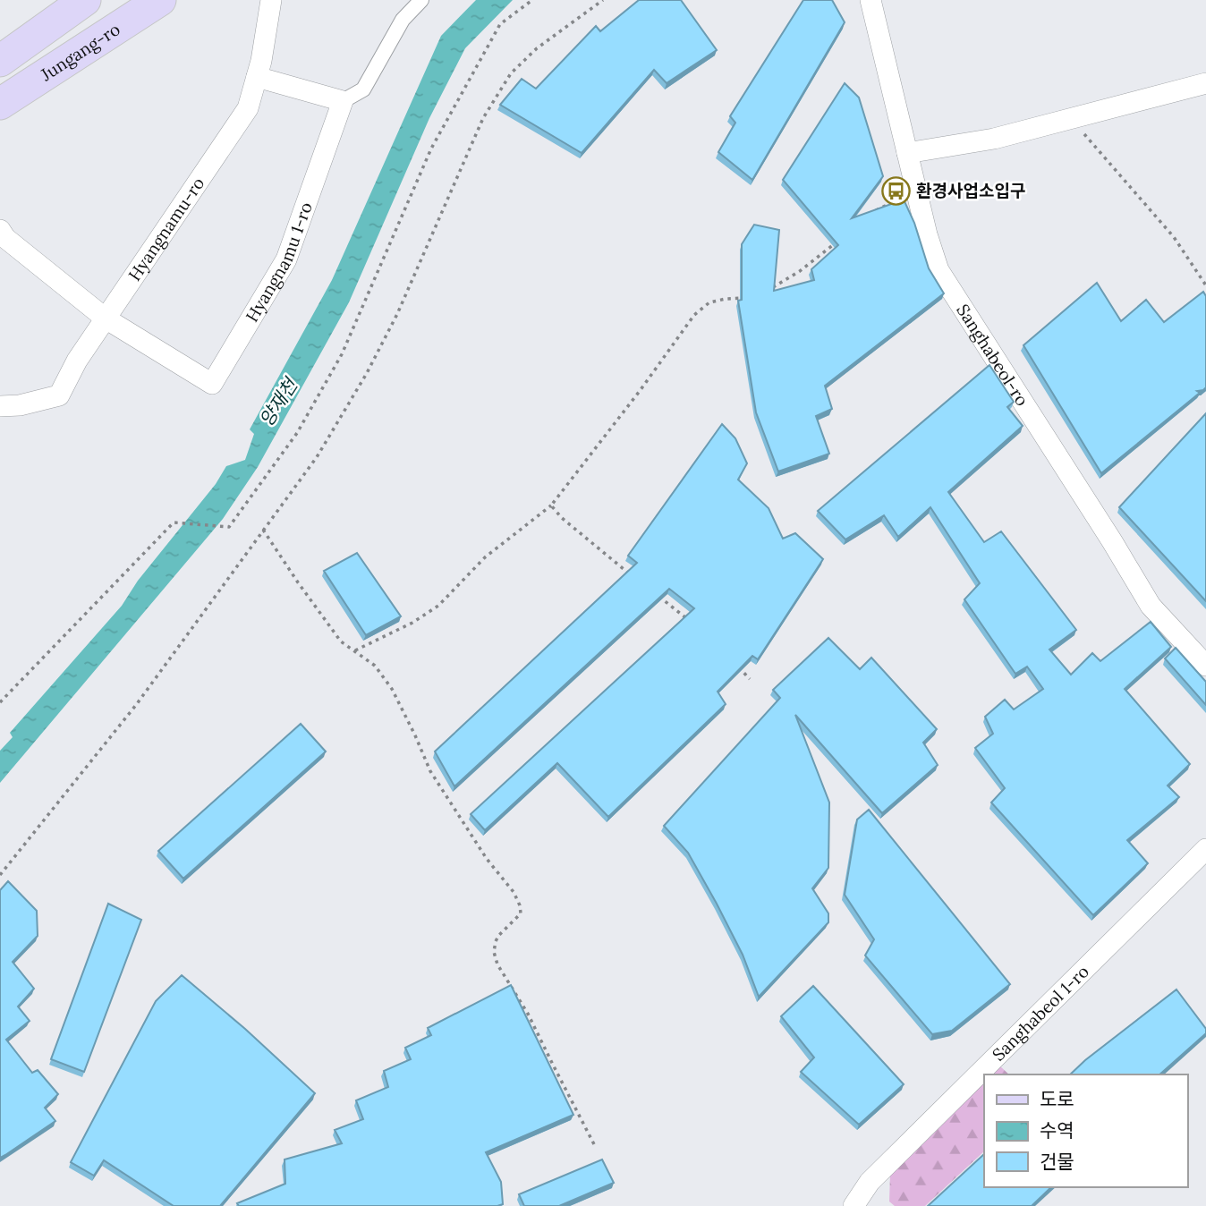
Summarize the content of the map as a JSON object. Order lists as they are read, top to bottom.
{
  "streets": {
    "main road": ["Jungang-ro"],
    "street": [
      "Hyangnamu-ro",
      "Hyangnamu 1-ro",
      "Sanghabeol-ro",
      "Sanghabeol 1-ro"
    ]
  },
  "crossings": [
    ["Hyangnamu-ro", "Hyangnamu 1-ro"]
  ],
  "water": ["양재천"],
  "places": {
    "bus stop": ["환경사업소입구"]
  },
  "legend": ["도로", "수역", "건물"]
}
